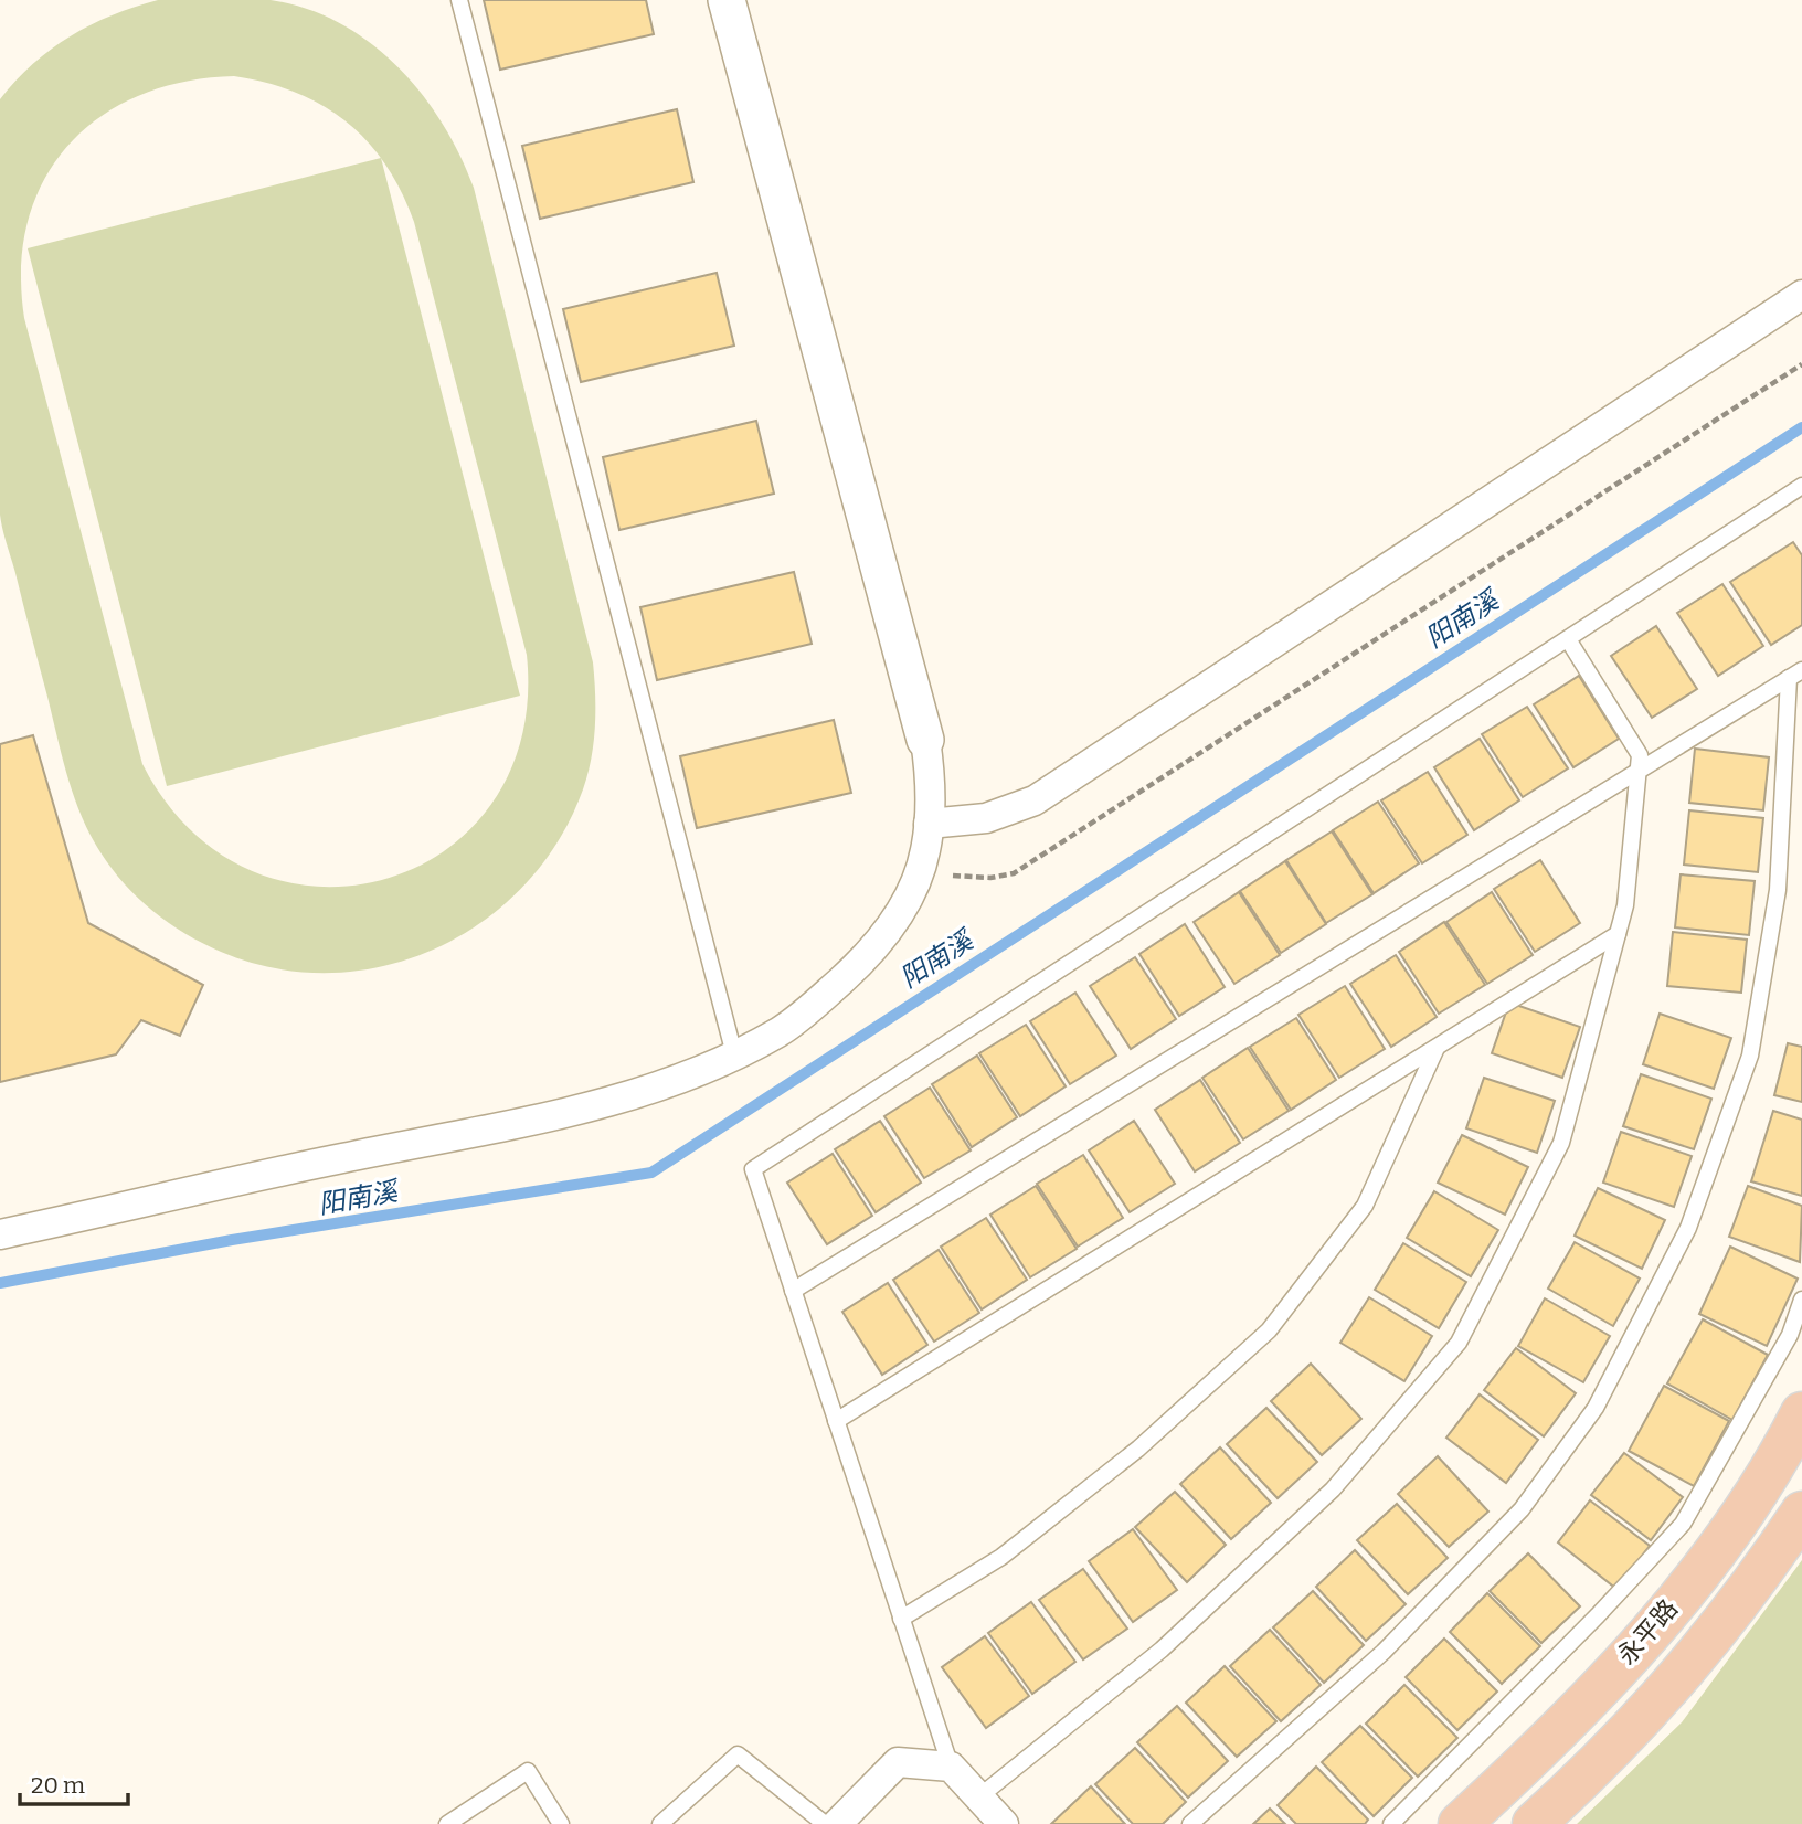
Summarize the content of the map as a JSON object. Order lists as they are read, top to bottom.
{
  "streets": {
    "main road": ["永平路"]
  },
  "water": ["阳南溪"],
  "scale_bar": "20 m"
}
